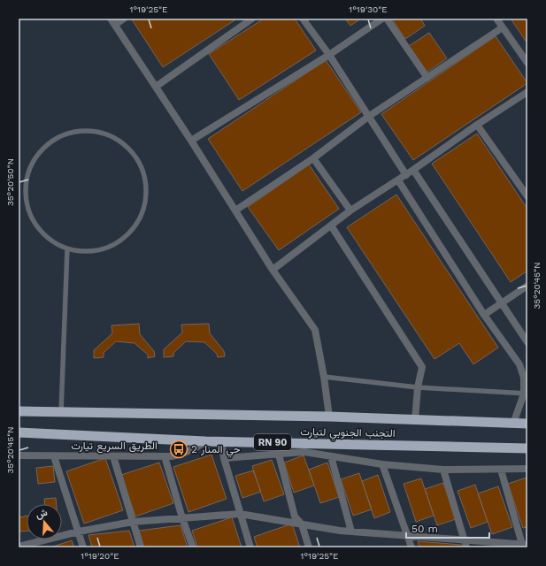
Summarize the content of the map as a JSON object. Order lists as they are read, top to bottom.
{
  "streets": {
    "highway": ["التجنب الجنوبي لتيارت", "RN 90"],
    "street": ["الطريق السريع تيارت"]
  },
  "crossings": [
    ["التجنب الجنوبي لتيارت", "الطريق السريع تيارت"]
  ],
  "places": {
    "bus stop": ["حي المنار 2"]
  },
  "scale_bar": "50 m",
  "north": "top",
  "coordinates": [
    "1°19'25\"E",
    "1°19'30\"E",
    "35°20'50\"N",
    "35°20'45\"N",
    "1°19'20\"E"
  ]
}
